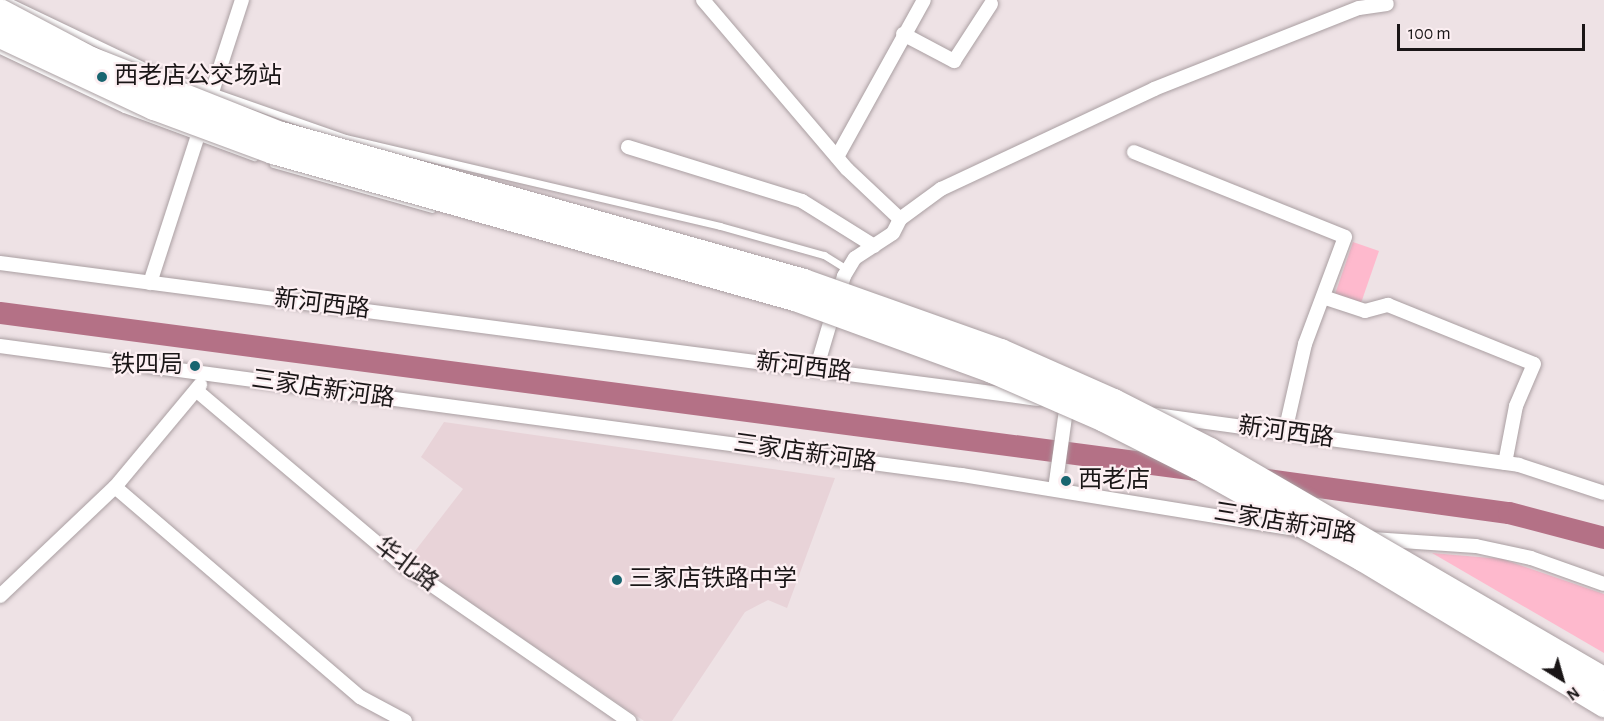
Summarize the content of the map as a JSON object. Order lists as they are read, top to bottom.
{
  "streets": {
    "street": ["新河西路", "三家店新河路", "华北路"]
  },
  "places": [
    "西老店公交场站",
    "铁四局",
    "西老店",
    "三家店铁路中学"
  ],
  "scale_bar": "100 m",
  "north": "bottom right"
}
